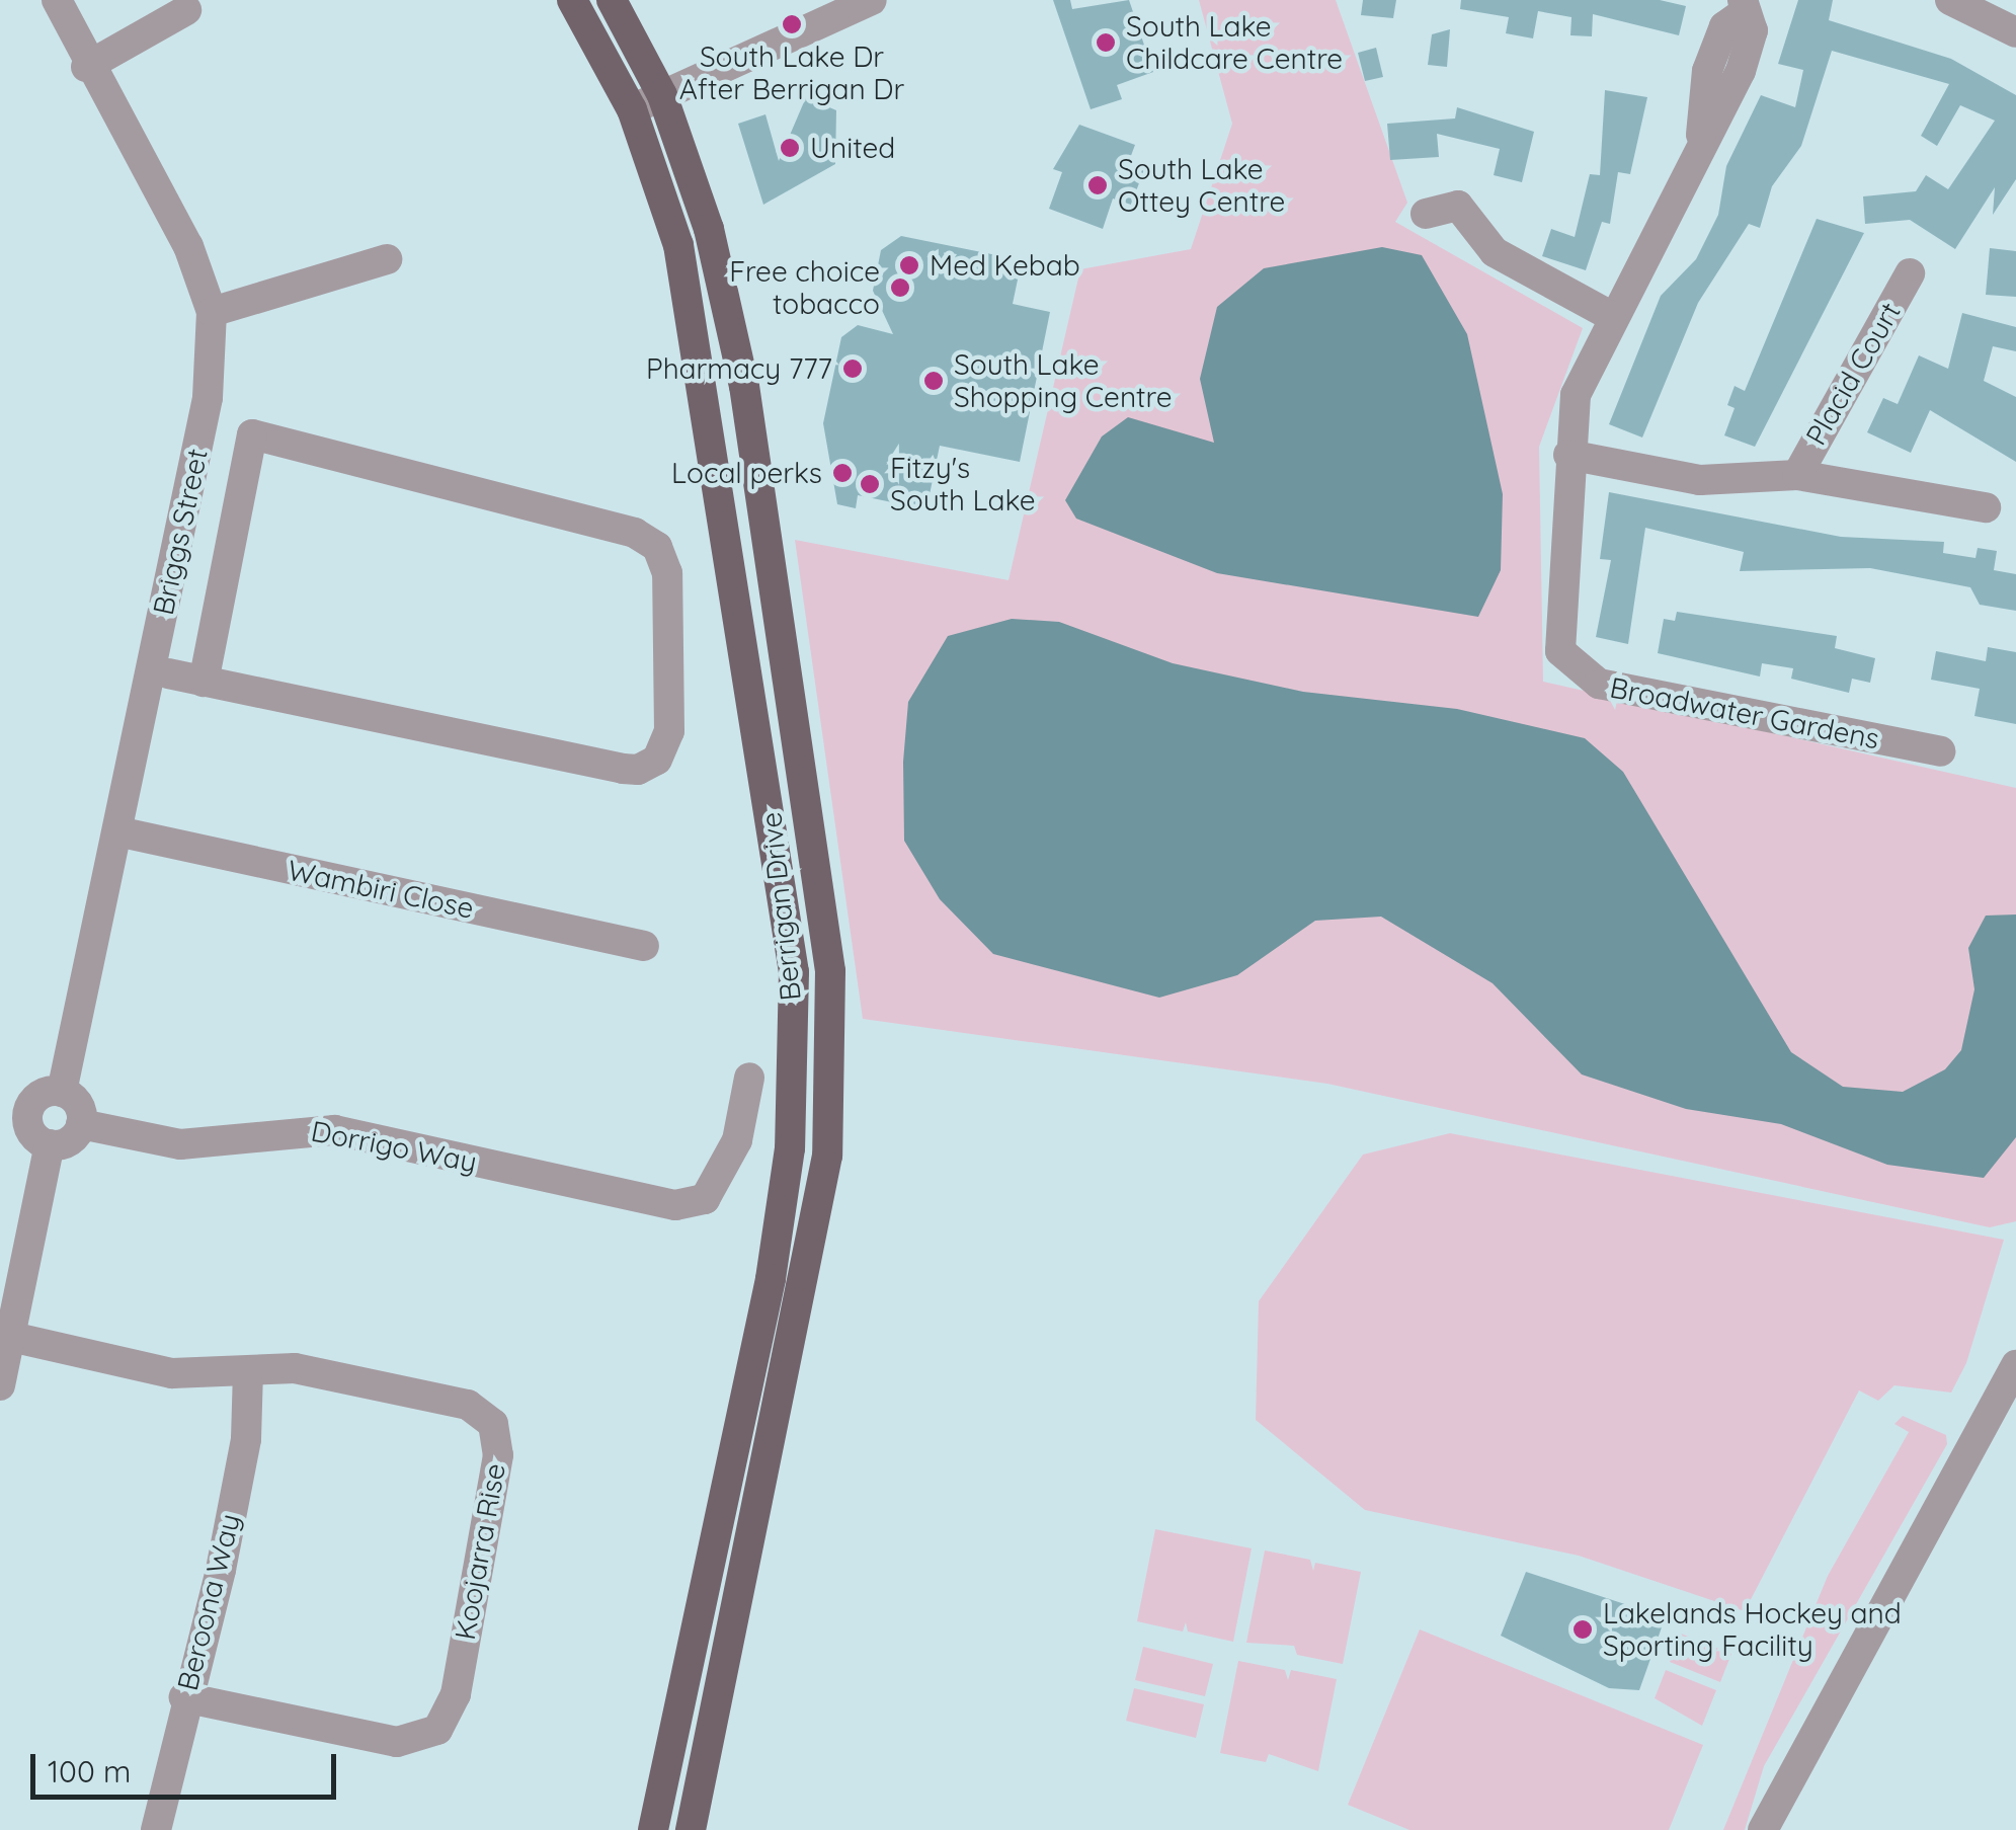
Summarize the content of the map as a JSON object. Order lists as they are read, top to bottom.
{
  "streets": {
    "main road": ["Berrigan Drive"],
    "street": [
      "Placid Court",
      "Briggs Street",
      "Broadwater Gardens",
      "Wambiri Close",
      "Dorrigo Way",
      "Koojarra Rise",
      "Beroona Way"
    ]
  },
  "crossings": [
    ["Briggs Street", "Wambiri Close"],
    ["Briggs Street", "Dorrigo Way"],
    ["Koojarra Rise", "Beroona Way"]
  ],
  "places": [
    "South Lake Dr After Berrigan Dr",
    "South Lake Childcare Centre",
    "United",
    "South Lake Ottey Centre",
    "Med Kebab",
    "Free choice tobacco",
    "Pharmacy 777",
    "South Lake Shopping Centre",
    "Local perks",
    "Fitzy's South Lake",
    "Lakelands Hockey and Sporting Facility"
  ],
  "scale_bar": "100 m"
}
